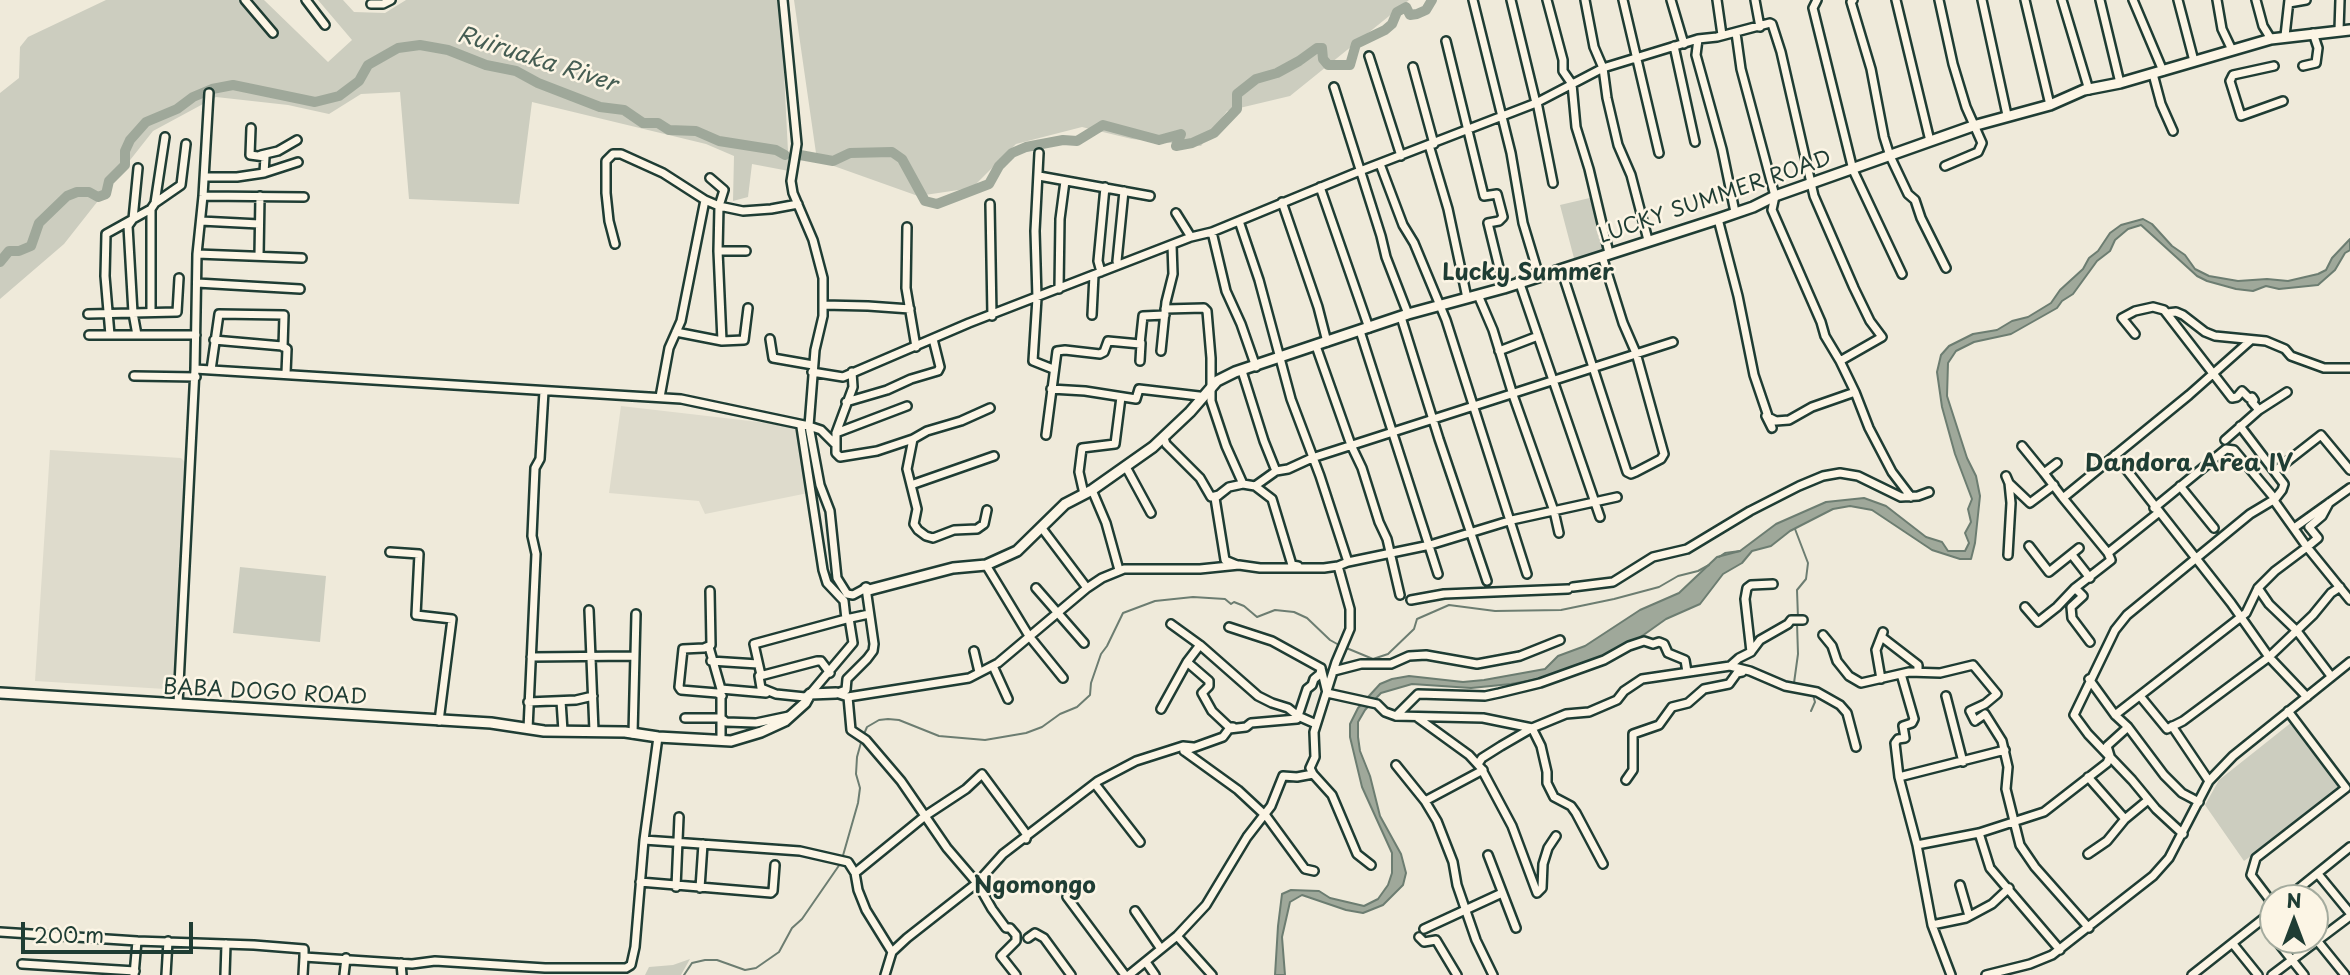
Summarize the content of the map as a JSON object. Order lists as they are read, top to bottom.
{
  "streets": {
    "street": ["LUCKY SUMMER ROAD", "BABA DOGO ROAD"]
  },
  "districts": ["Lucky Summer", "Dandora Area IV", "Ngomongo"],
  "water": ["Ruiruaka River"],
  "scale_bar": "200 m",
  "north": "top"
}
